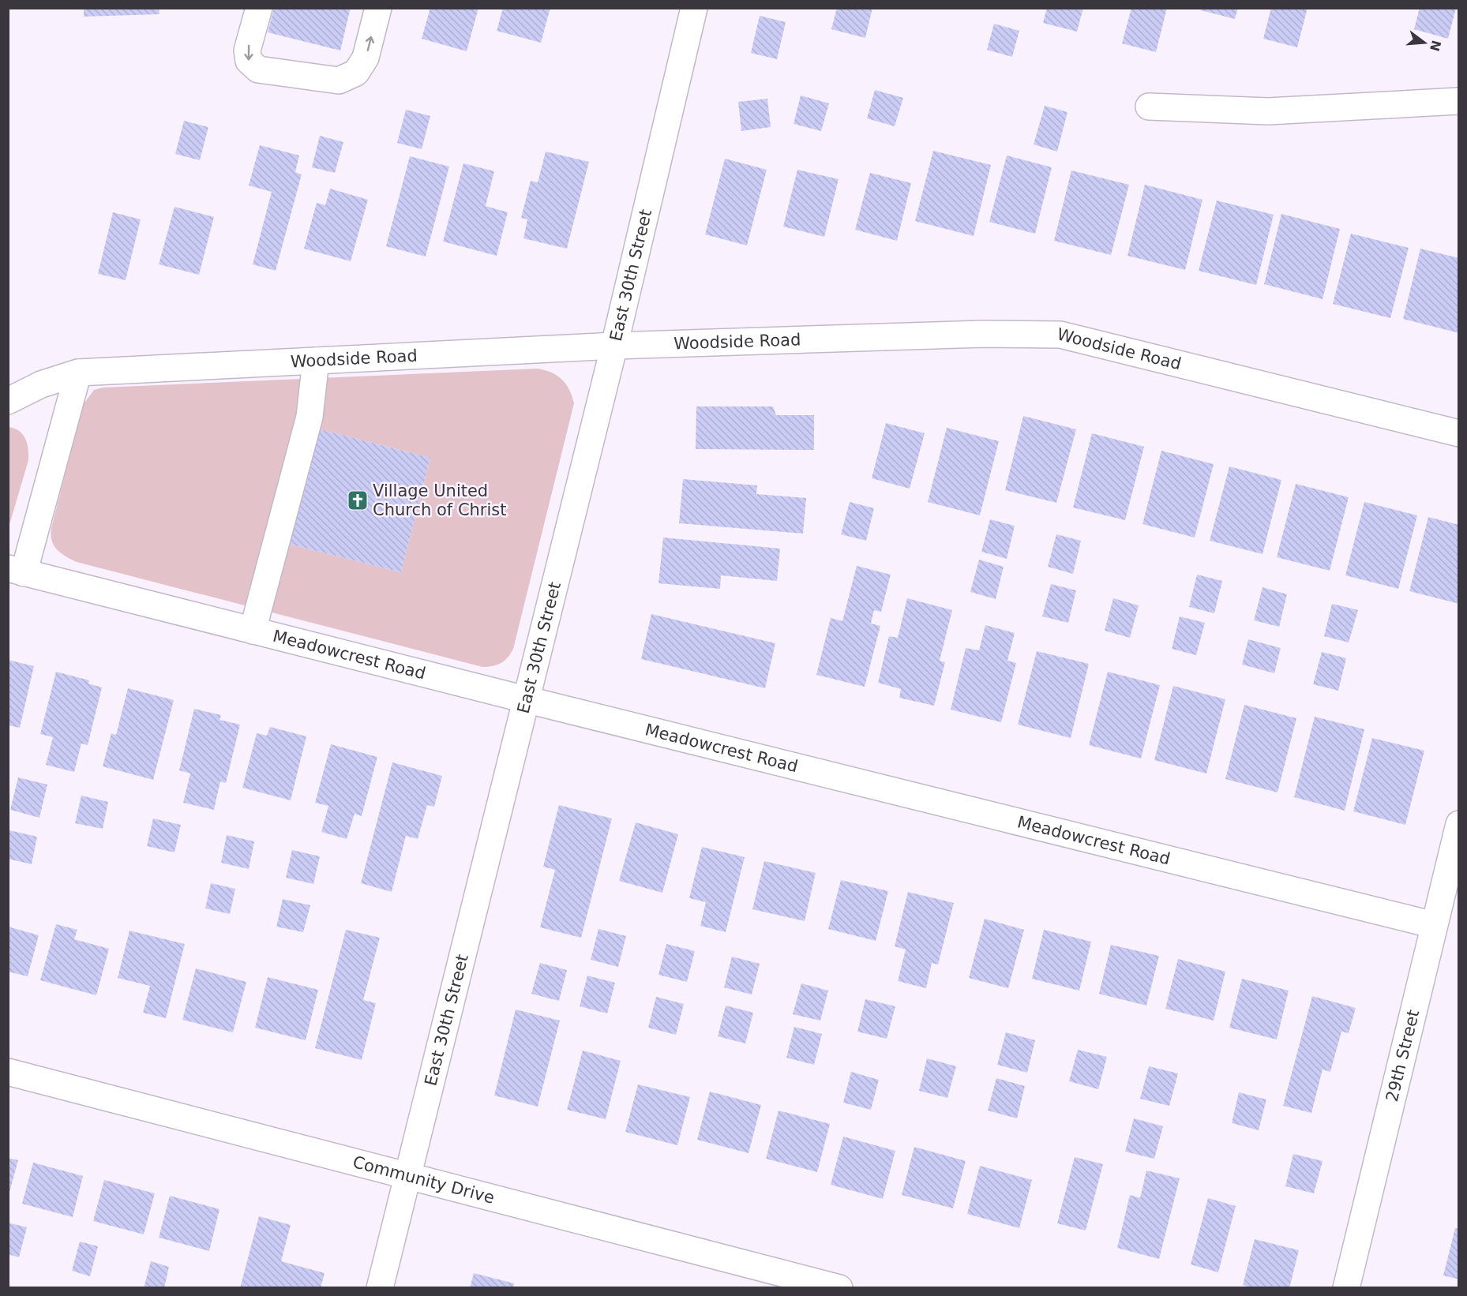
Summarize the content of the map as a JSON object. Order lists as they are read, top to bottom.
{
  "streets": {
    "street": [
      "East 30th Street",
      "Woodside Road",
      "Meadowcrest Road",
      "29th Street",
      "Community Drive"
    ]
  },
  "crossings": [
    ["East 30th Street", "Woodside Road"],
    ["East 30th Street", "Meadowcrest Road"],
    ["East 30th Street", "Community Drive"],
    ["Meadowcrest Road", "29th Street"]
  ],
  "places": {
    "church": ["Village United Church of Christ"]
  },
  "north": "right"
}
